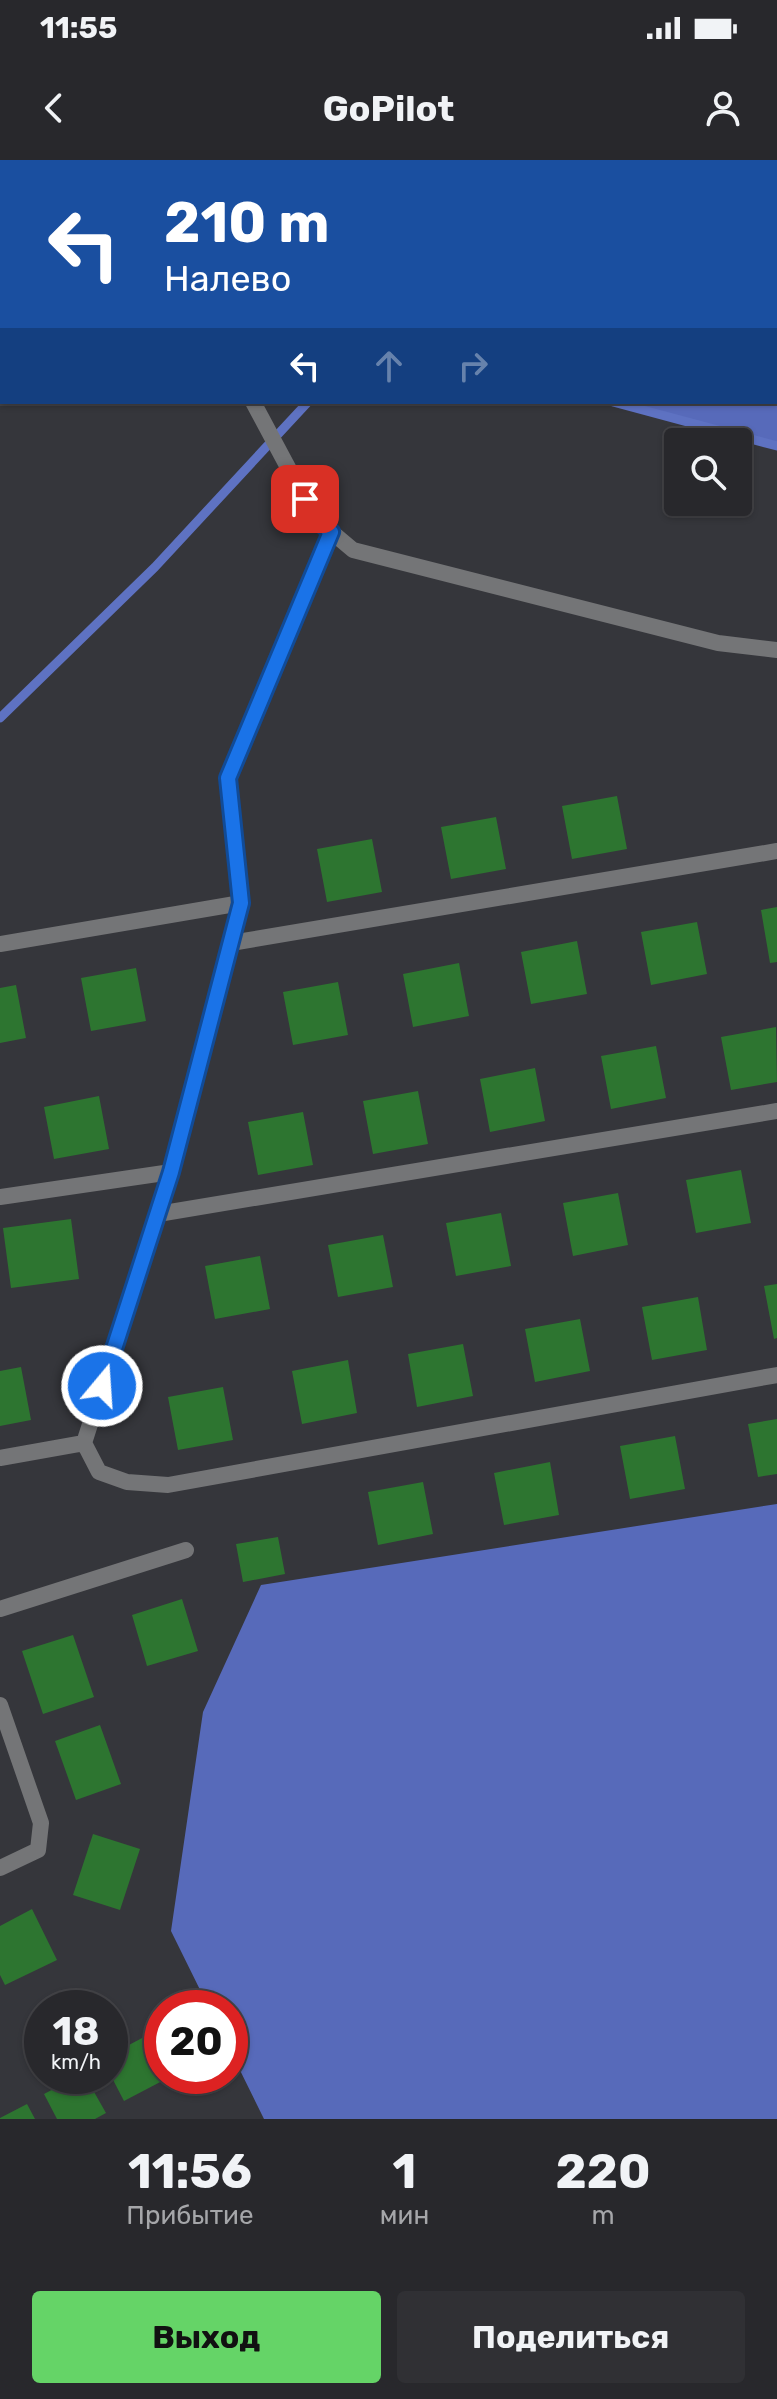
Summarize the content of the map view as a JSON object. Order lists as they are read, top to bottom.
{
  "page": {
    "status": "11:55",
    "header": "GoPilot",
    "turn": ["210 m", "Налево"],
    "speed": "18 km/h",
    "limit": "20",
    "eta": [
      "11:56",
      "Прибытие",
      "1",
      "мин",
      "220",
      "m"
    ],
    "buttons": ["Выход", "Поделиться"]
  }
}
